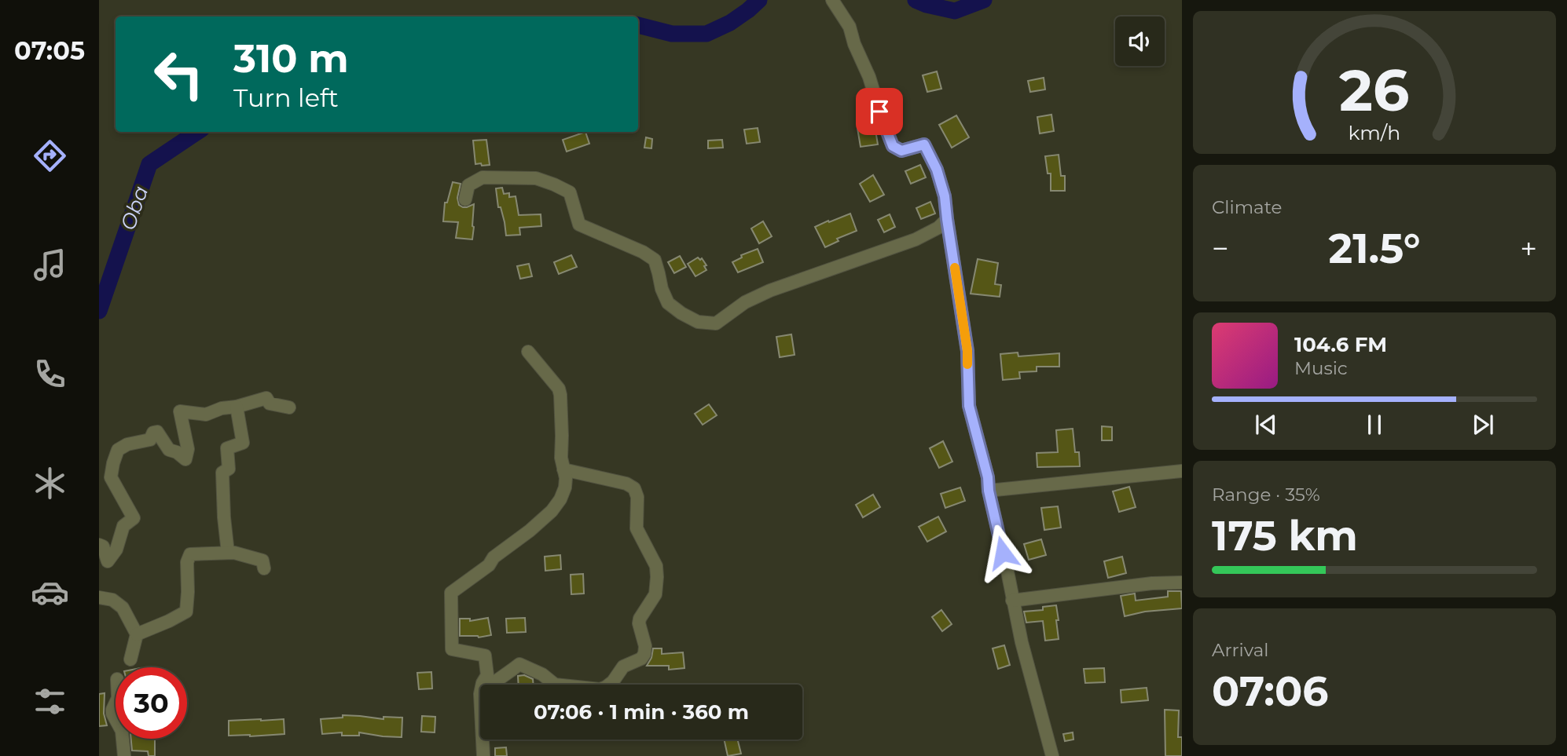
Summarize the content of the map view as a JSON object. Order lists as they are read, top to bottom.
{
  "water": ["Oba"],
  "page": {
    "tabs": "07:05",
    "turn": ["310 m", "Turn left"],
    "tile": [
      "Climate",
      ["Range · 35%", "175 km"],
      ["Arrival", "07:06"]
    ],
    "heat": ["−", "21.5°", "+"],
    "song": ["104.6 FM", "Music"],
    "limit": "30",
    "trip": "07:06 · 1 min · 360 m",
    "gauge": ["26", "km/h"]
  }
}
